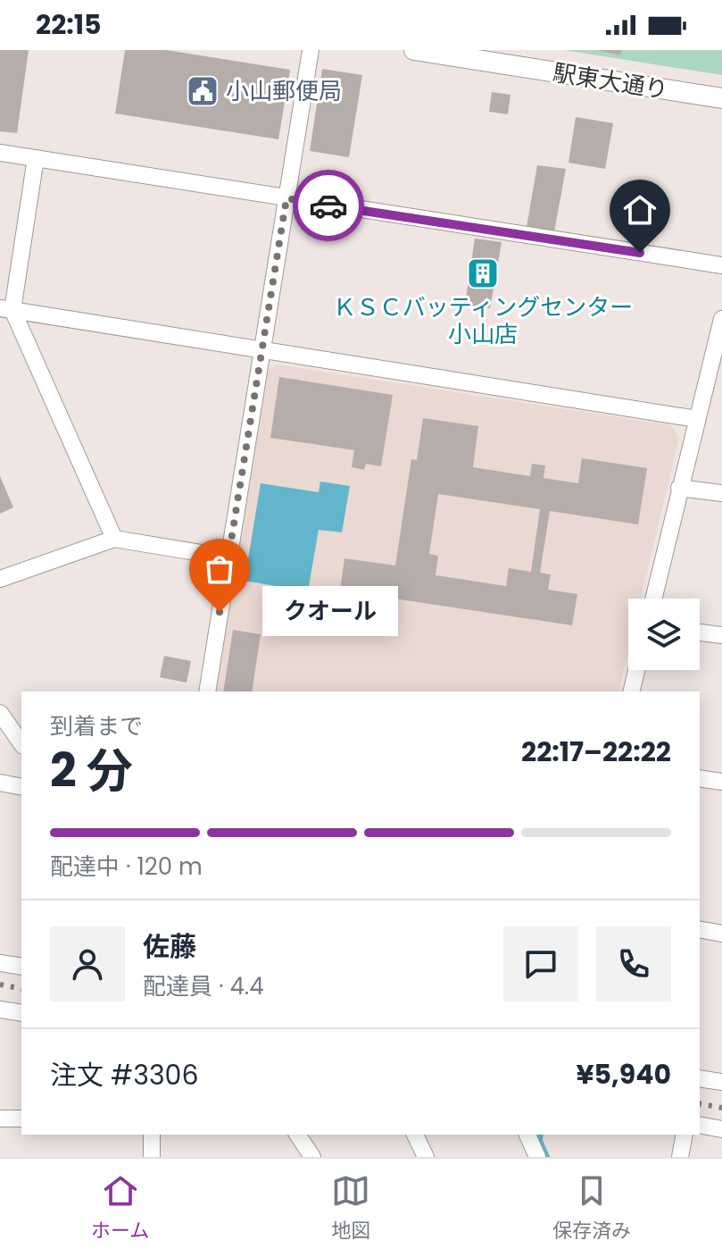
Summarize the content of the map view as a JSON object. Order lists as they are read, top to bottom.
{
  "streets": {
    "street": ["駅東大通り"]
  },
  "places": {
    "public building": ["小山郵便局"],
    "building": ["ＫＳＣバッティングセンター 小山店"],
    "other": ["クオール"]
  },
  "page": {
    "status": "22:15",
    "bubble": "クオール",
    "heading": ["2 分", "到着まで", "22:17–22:22"],
    "panel": [
      "佐藤",
      "配達員 · 4.4",
      "注文 #3306",
      "¥5,940"
    ],
    "bar": "配達中 · 120 m",
    "tabs": ["ホーム", "地図", "保存済み"]
  }
}
